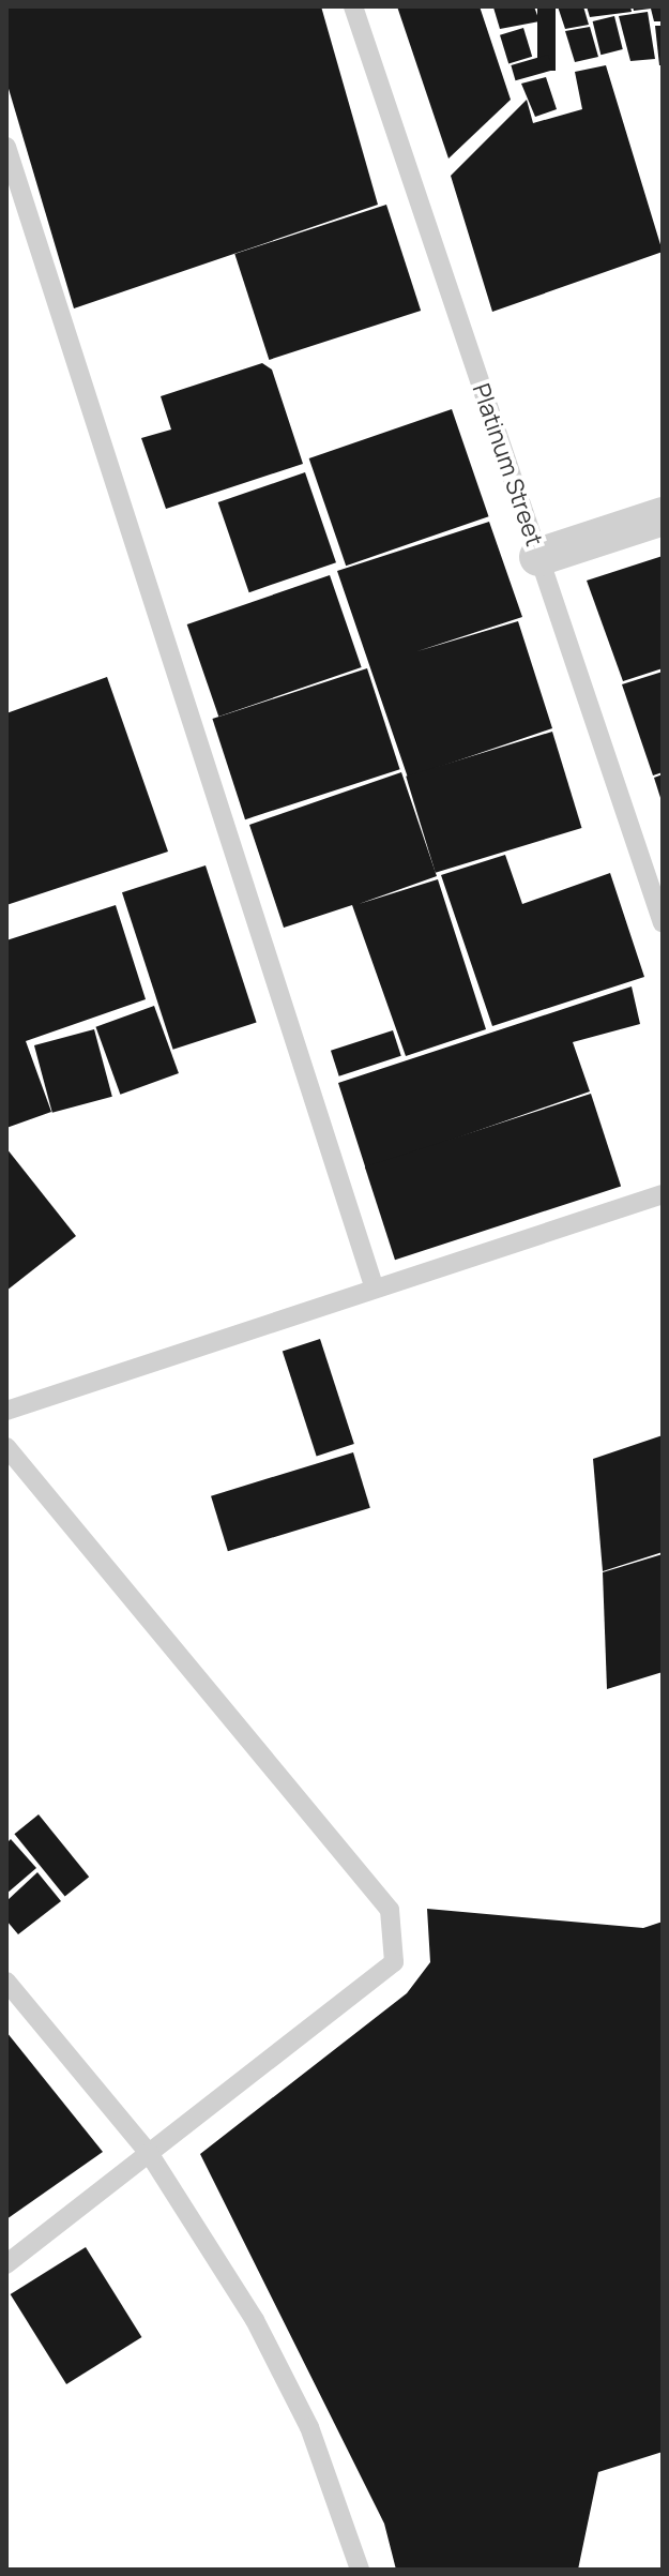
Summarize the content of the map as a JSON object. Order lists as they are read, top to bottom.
{
  "streets": {
    "lane": ["Platinum Street"]
  }
}
